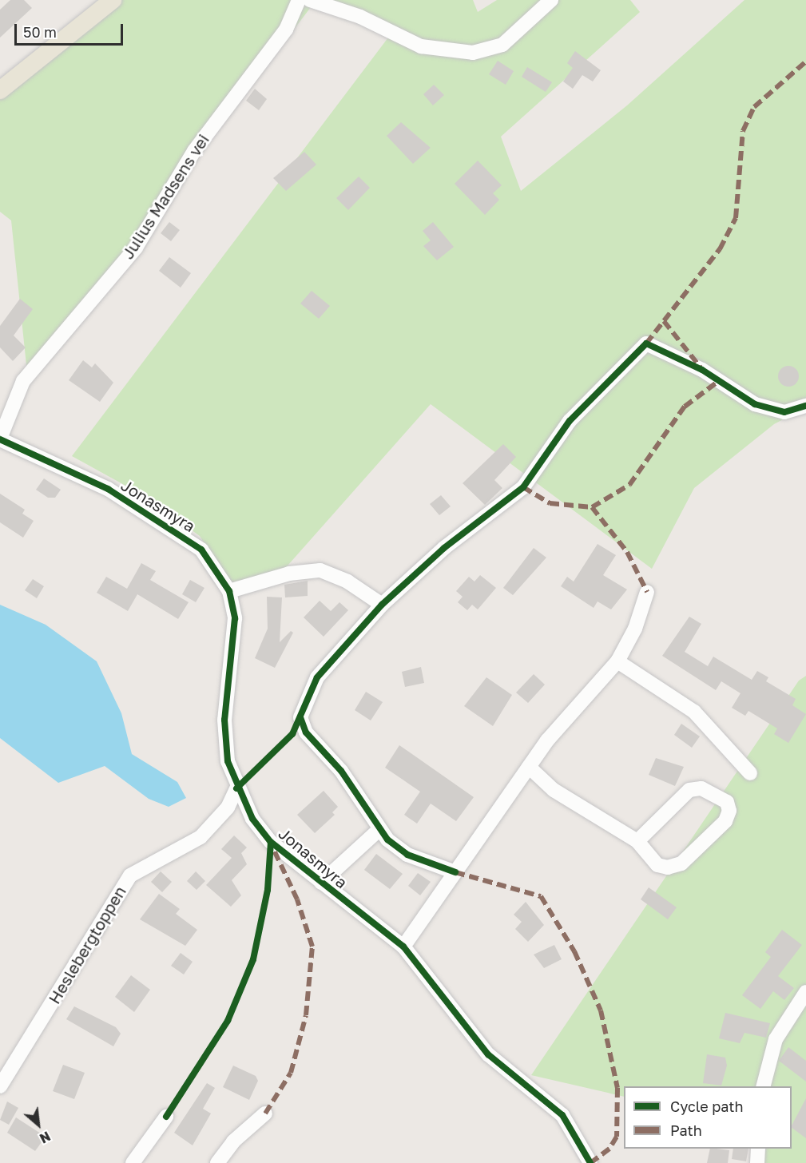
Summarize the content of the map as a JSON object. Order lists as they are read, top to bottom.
{
  "streets": {
    "street": ["Julius Madsens vei", "Jonasmyra", "Heslebergtoppen"]
  },
  "crossings": [
    ["Julius Madsens vei", "Jonasmyra"],
    ["Jonasmyra", "Heslebergtoppen"]
  ],
  "legend": ["Cycle path", "Path"],
  "scale_bar": "50 m",
  "north": "bottom right"
}
